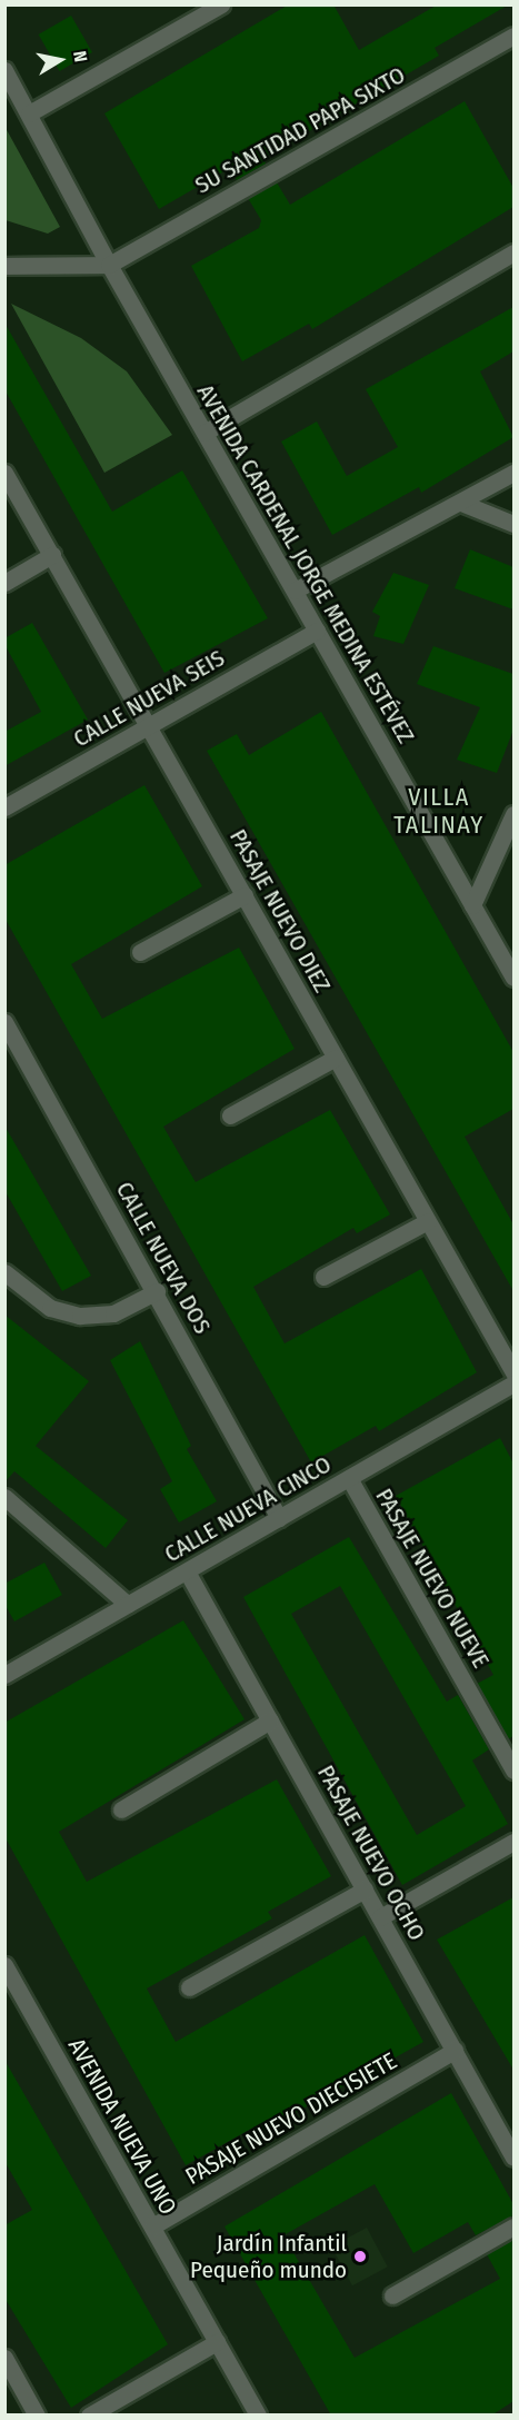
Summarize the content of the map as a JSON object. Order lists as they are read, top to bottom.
{
  "streets": {
    "street": [
      "SU SANTIDAD PAPA SIXTO",
      "AVENIDA CARDENAL JORGE MEDINA ESTÉVEZ",
      "CALLE NUEVA SEIS",
      "PASAJE NUEVO DIEZ",
      "CALLE NUEVA DOS",
      "CALLE NUEVA CINCO",
      "PASAJE NUEVO NUEVE",
      "PASAJE NUEVO OCHO",
      "PASAJE NUEVO DIECISIETE",
      "AVENIDA NUEVA UNO"
    ]
  },
  "crossings": [
    ["SU SANTIDAD PAPA SIXTO", "AVENIDA CARDENAL JORGE MEDINA ESTÉVEZ"],
    ["AVENIDA CARDENAL JORGE MEDINA ESTÉVEZ", "CALLE NUEVA SEIS"],
    ["CALLE NUEVA SEIS", "PASAJE NUEVO DIEZ"],
    ["CALLE NUEVA DOS", "CALLE NUEVA CINCO"],
    ["CALLE NUEVA CINCO", "PASAJE NUEVO NUEVE"],
    ["CALLE NUEVA CINCO", "PASAJE NUEVO OCHO"],
    ["PASAJE NUEVO OCHO", "PASAJE NUEVO DIECISIETE"],
    ["PASAJE NUEVO DIECISIETE", "AVENIDA NUEVA UNO"]
  ],
  "districts": ["VILLA TALINAY"],
  "places": ["Jardín Infantil Pequeño mundo"],
  "north": "right"
}
